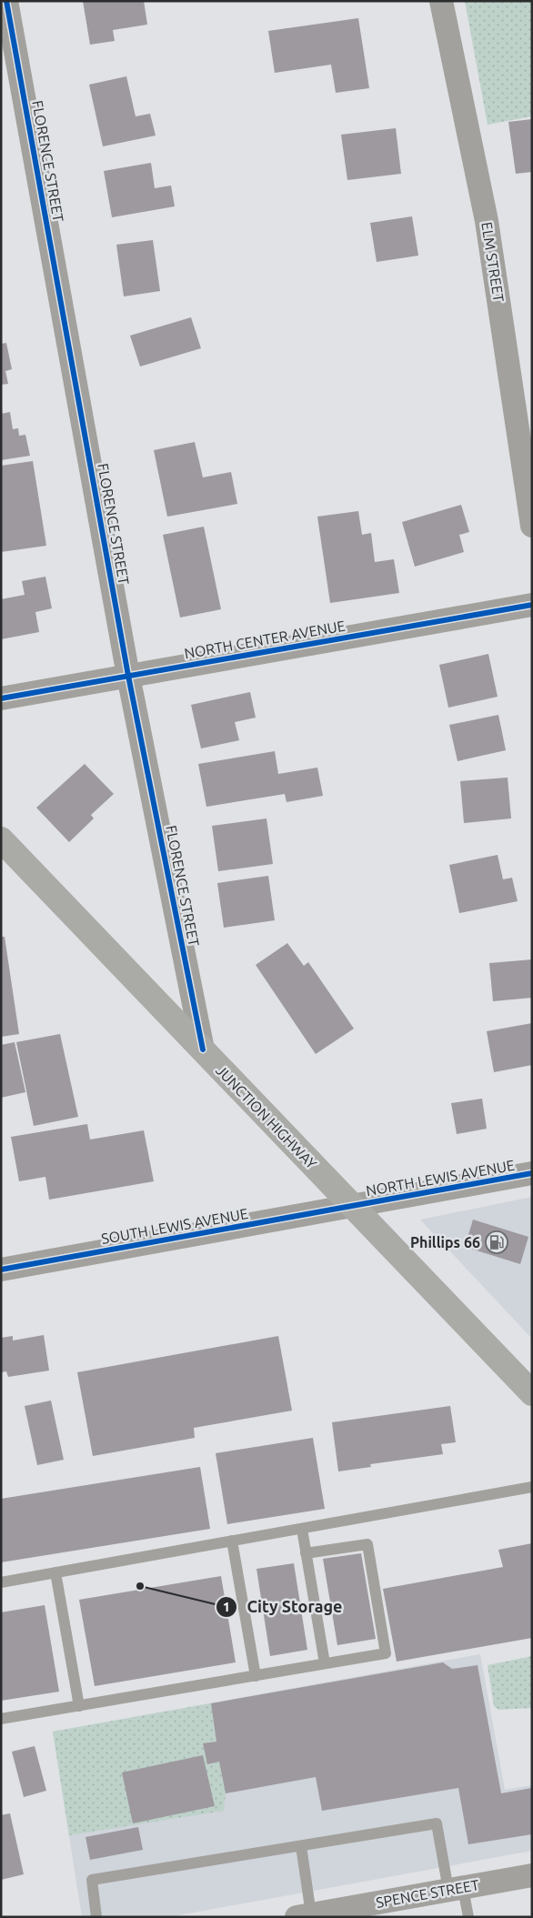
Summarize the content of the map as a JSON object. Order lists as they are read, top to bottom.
{
  "streets": {
    "main road": ["JUNCTION HIGHWAY"],
    "street": [
      "FLORENCE STREET",
      "ELM STREET",
      "NORTH CENTER AVENUE",
      "NORTH LEWIS AVENUE",
      "SOUTH LEWIS AVENUE",
      "SPENCE STREET"
    ]
  },
  "crossings": [
    ["FLORENCE STREET", "NORTH CENTER AVENUE"],
    ["FLORENCE STREET", "JUNCTION HIGHWAY"],
    ["JUNCTION HIGHWAY", "NORTH LEWIS AVENUE"],
    ["JUNCTION HIGHWAY", "SOUTH LEWIS AVENUE"],
    ["NORTH LEWIS AVENUE", "SOUTH LEWIS AVENUE"]
  ],
  "places": {
    "fuel station": ["Phillips 66"],
    "other": ["City Storage"]
  }
}
